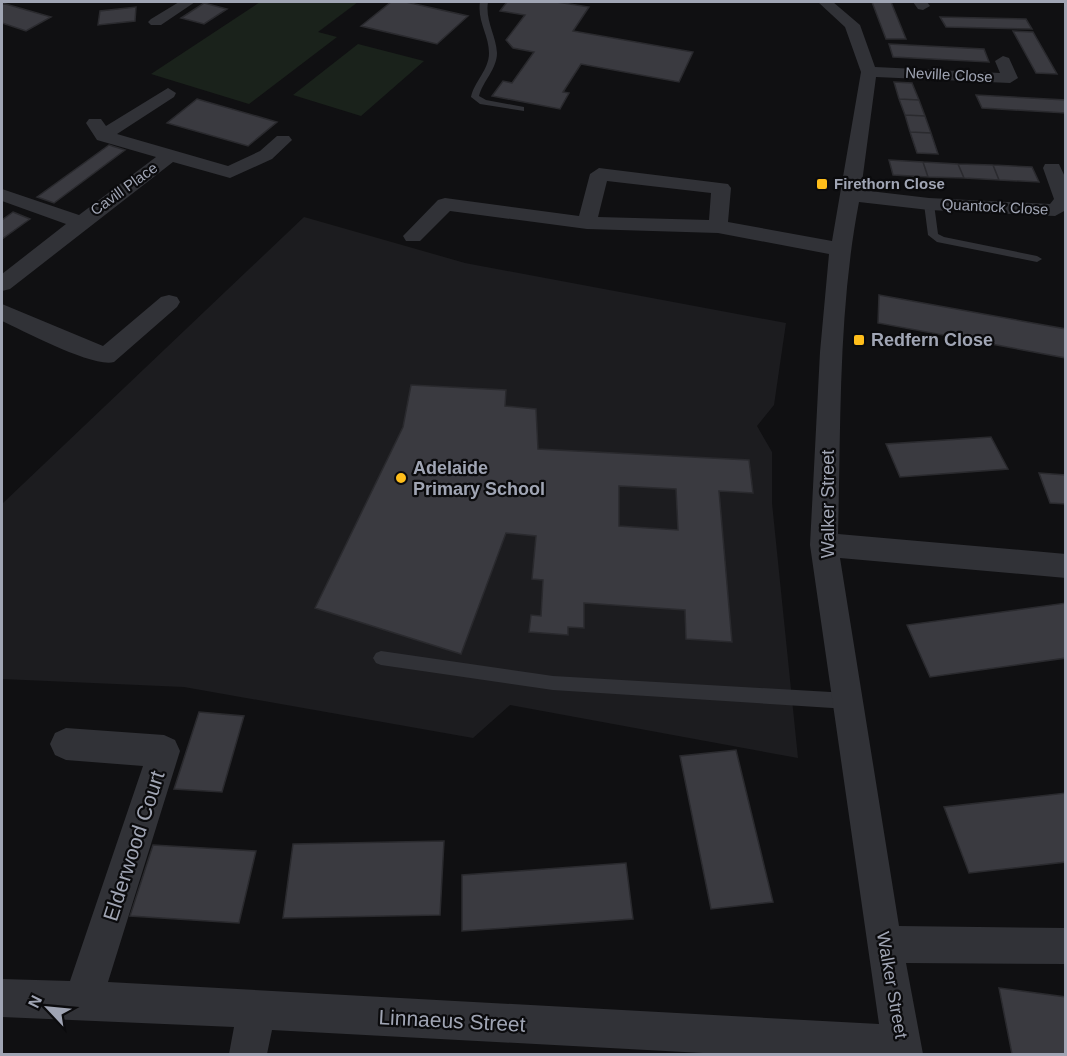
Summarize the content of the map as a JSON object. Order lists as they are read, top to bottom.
{
  "streets": {
    "street": [
      "Neville Close",
      "Cavill Place",
      "Quantock Close",
      "Walker Street",
      "Elderwood Court",
      "Linnaeus Street"
    ]
  },
  "crossings": [
    ["Neville Close", "Walker Street"],
    ["Quantock Close", "Walker Street"],
    ["Walker Street", "Linnaeus Street"],
    ["Elderwood Court", "Linnaeus Street"]
  ],
  "places": {
    "transit": ["Firethorn Close", "Redfern Close"],
    "other": ["Adelaide Primary School"]
  },
  "north": "top left"
}
